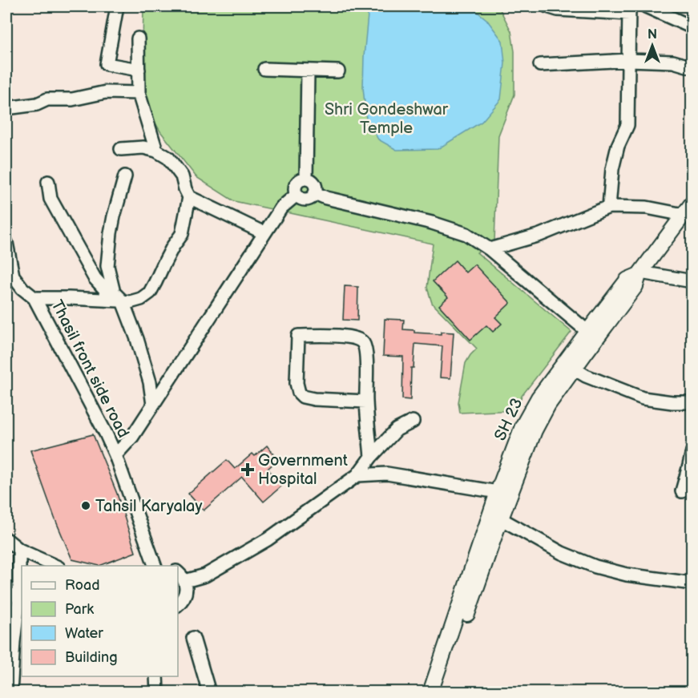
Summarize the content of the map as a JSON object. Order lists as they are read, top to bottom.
{
  "streets": {
    "street": ["Thasil front side road"]
  },
  "parks": ["Shri Gondeshwar Temple"],
  "places": {
    "health": ["Government Hospital"],
    "other": ["Tahsil Karyalay"]
  },
  "legend": [
    "Road",
    "Park",
    "Water",
    "Building"
  ],
  "north": "top"
}
